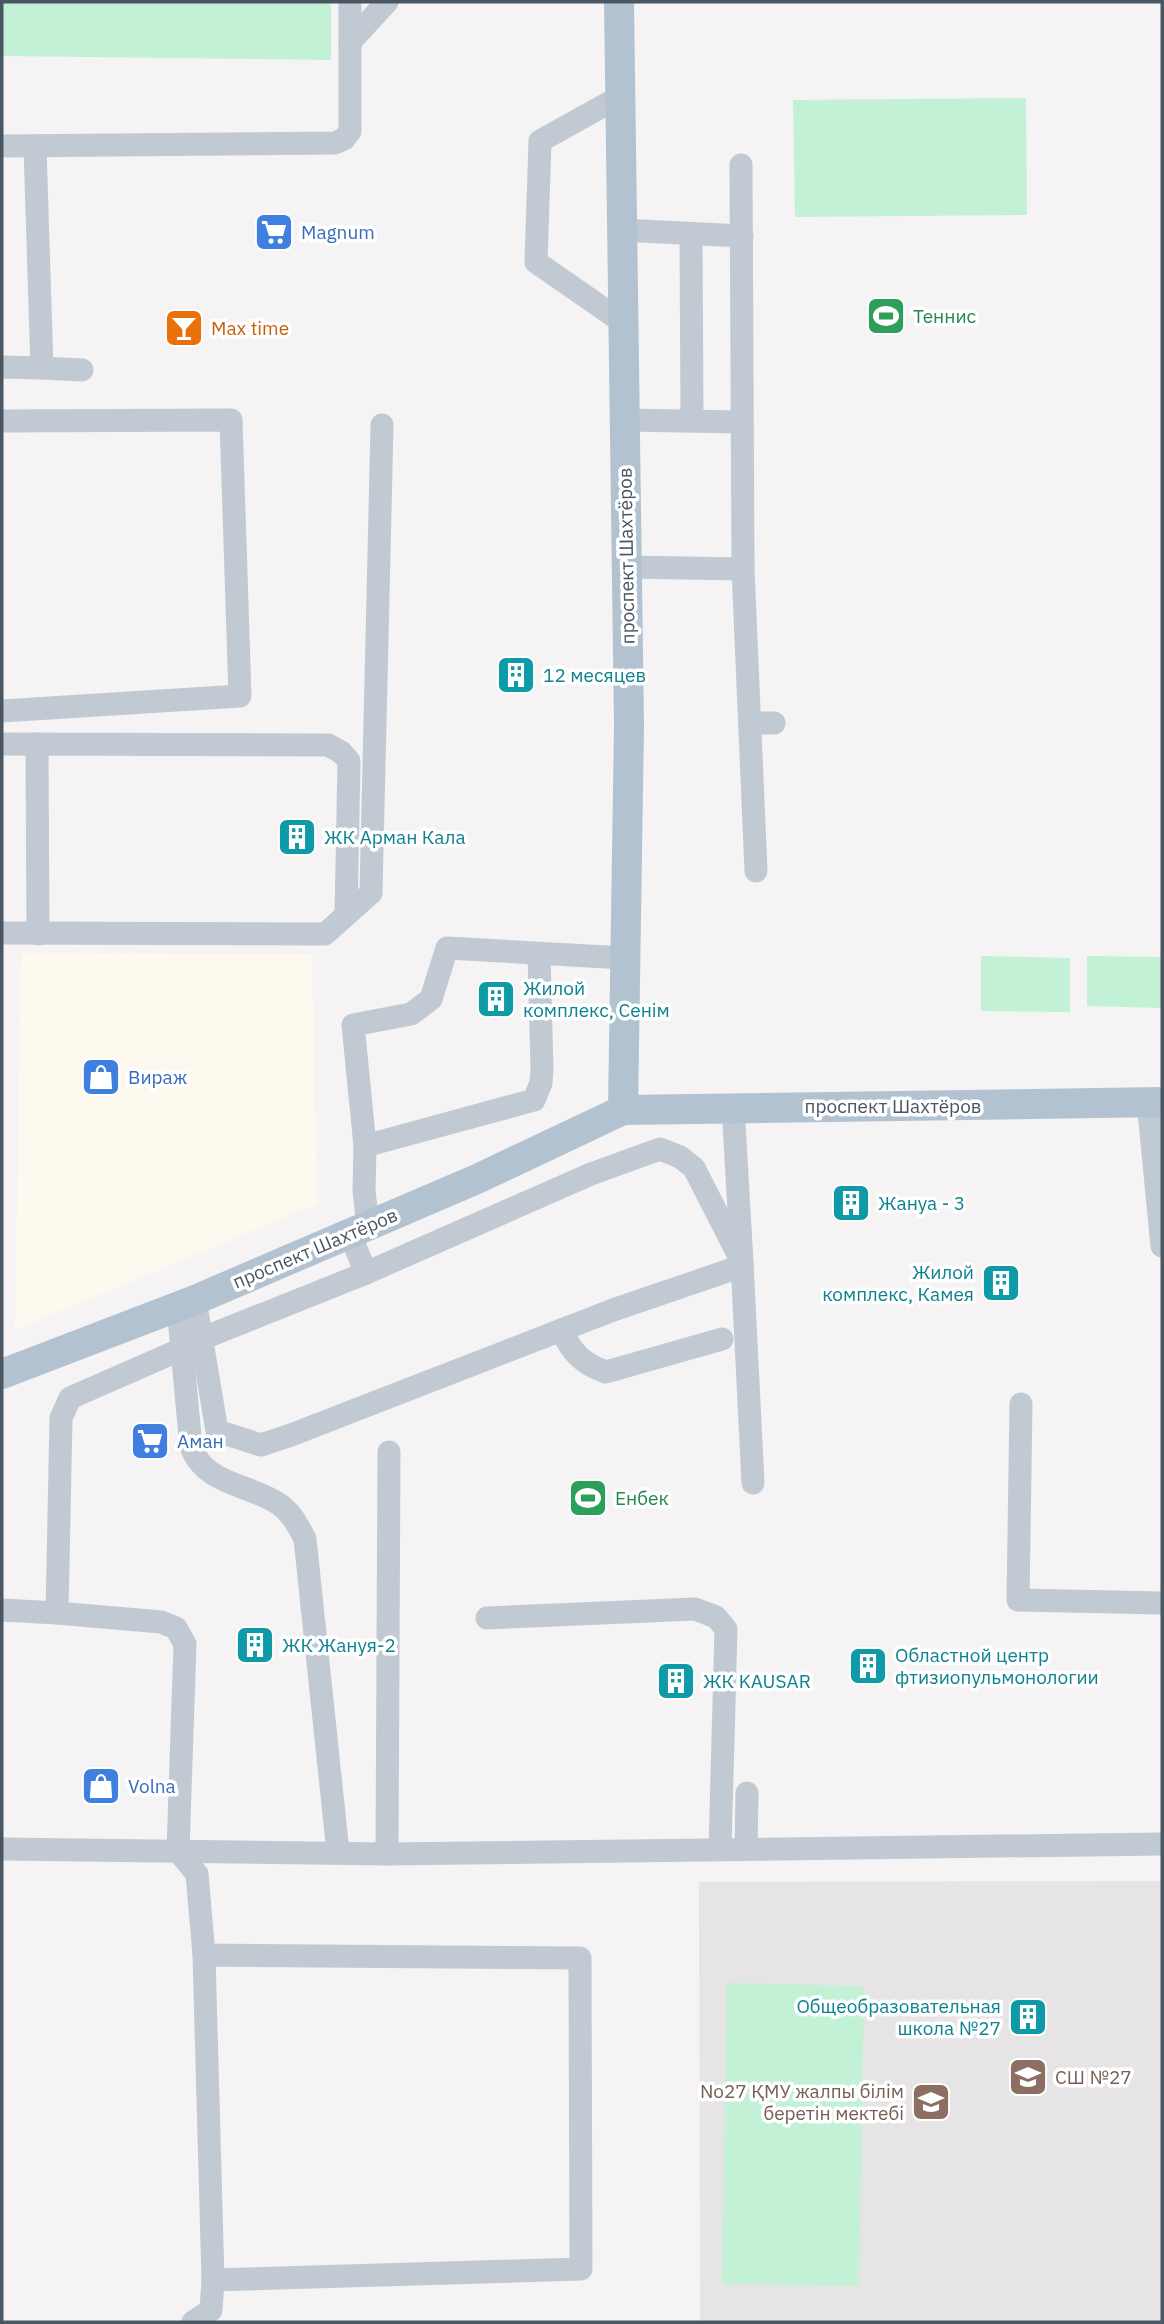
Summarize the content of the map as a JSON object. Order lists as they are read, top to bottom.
{
  "streets": {
    "main road": ["проспект Шахтёров"]
  },
  "places": {
    "supermarket": ["Magnum", "Аман"],
    "sports": ["Теннис", "Енбек"],
    "bar": ["Max time"],
    "building": [
      "12 месяцев",
      "ЖК Арман Кала",
      "Жилой комплекс, Сенiм",
      "Жануа - 3",
      "Жилой комплекс, Камея",
      "ЖК Жануя-2",
      "Областной центр фтизиопульмонологии",
      "ЖК KAUSAR",
      "Общеобразовательная школа №27"
    ],
    "shop": ["Вираж", "Volna"],
    "school or university": ["СШ №27", "No27 ҚМУ жалпы білім беретін мектебі"]
  }
}
